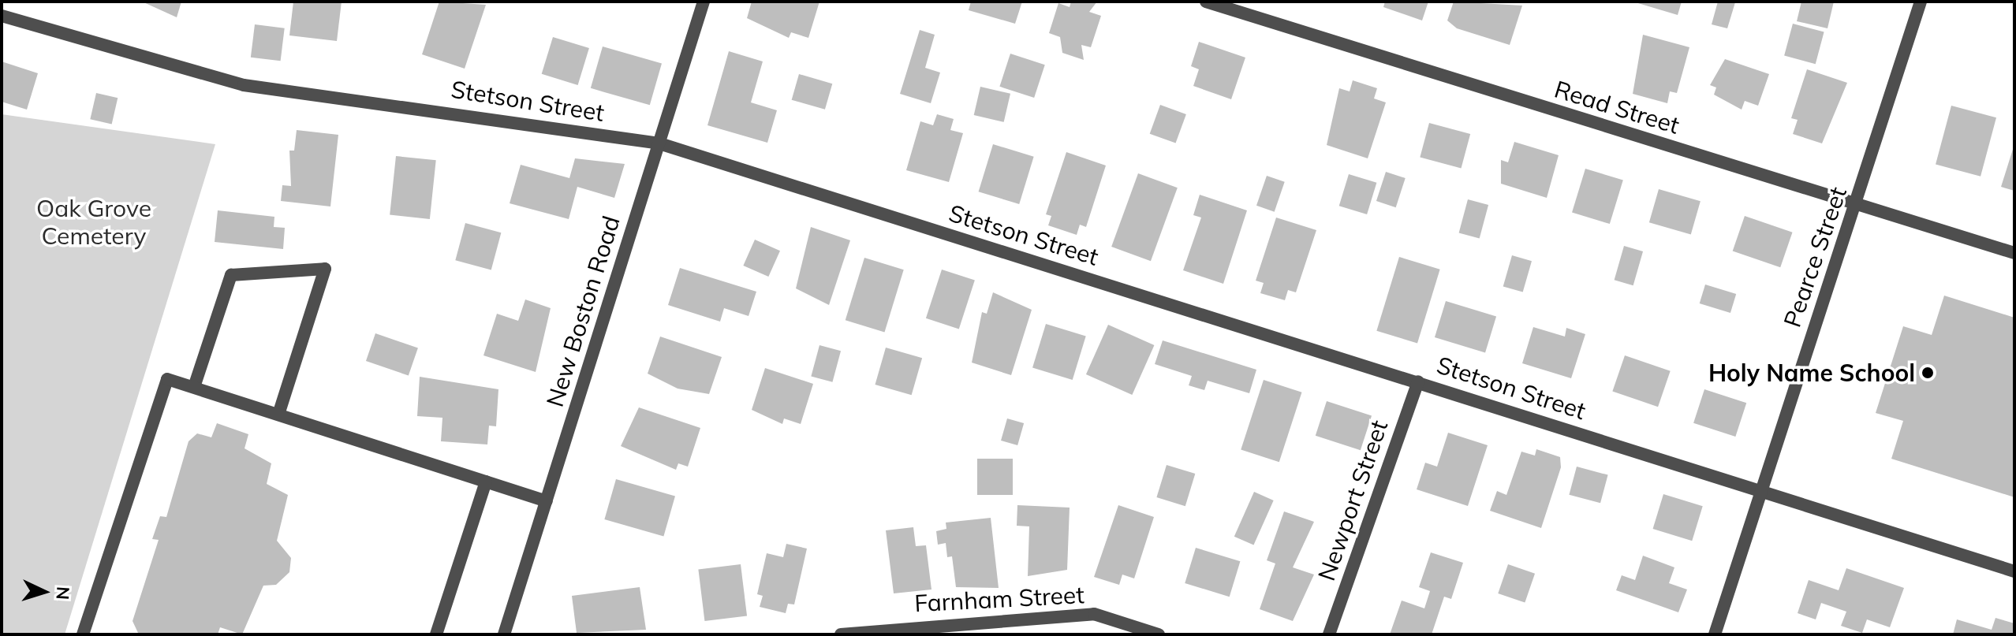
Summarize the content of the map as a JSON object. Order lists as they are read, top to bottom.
{
  "streets": {
    "street": [
      "Stetson Street",
      "Read Street",
      "Pearce Street",
      "New Boston Road",
      "Newport Street",
      "Farnham Street"
    ]
  },
  "crossings": [
    ["Stetson Street", "Pearce Street"],
    ["Stetson Street", "New Boston Road"],
    ["Stetson Street", "Newport Street"],
    ["Read Street", "Pearce Street"]
  ],
  "parks": ["Oak Grove Cemetery"],
  "places": ["Holy Name School"],
  "north": "right"
}
